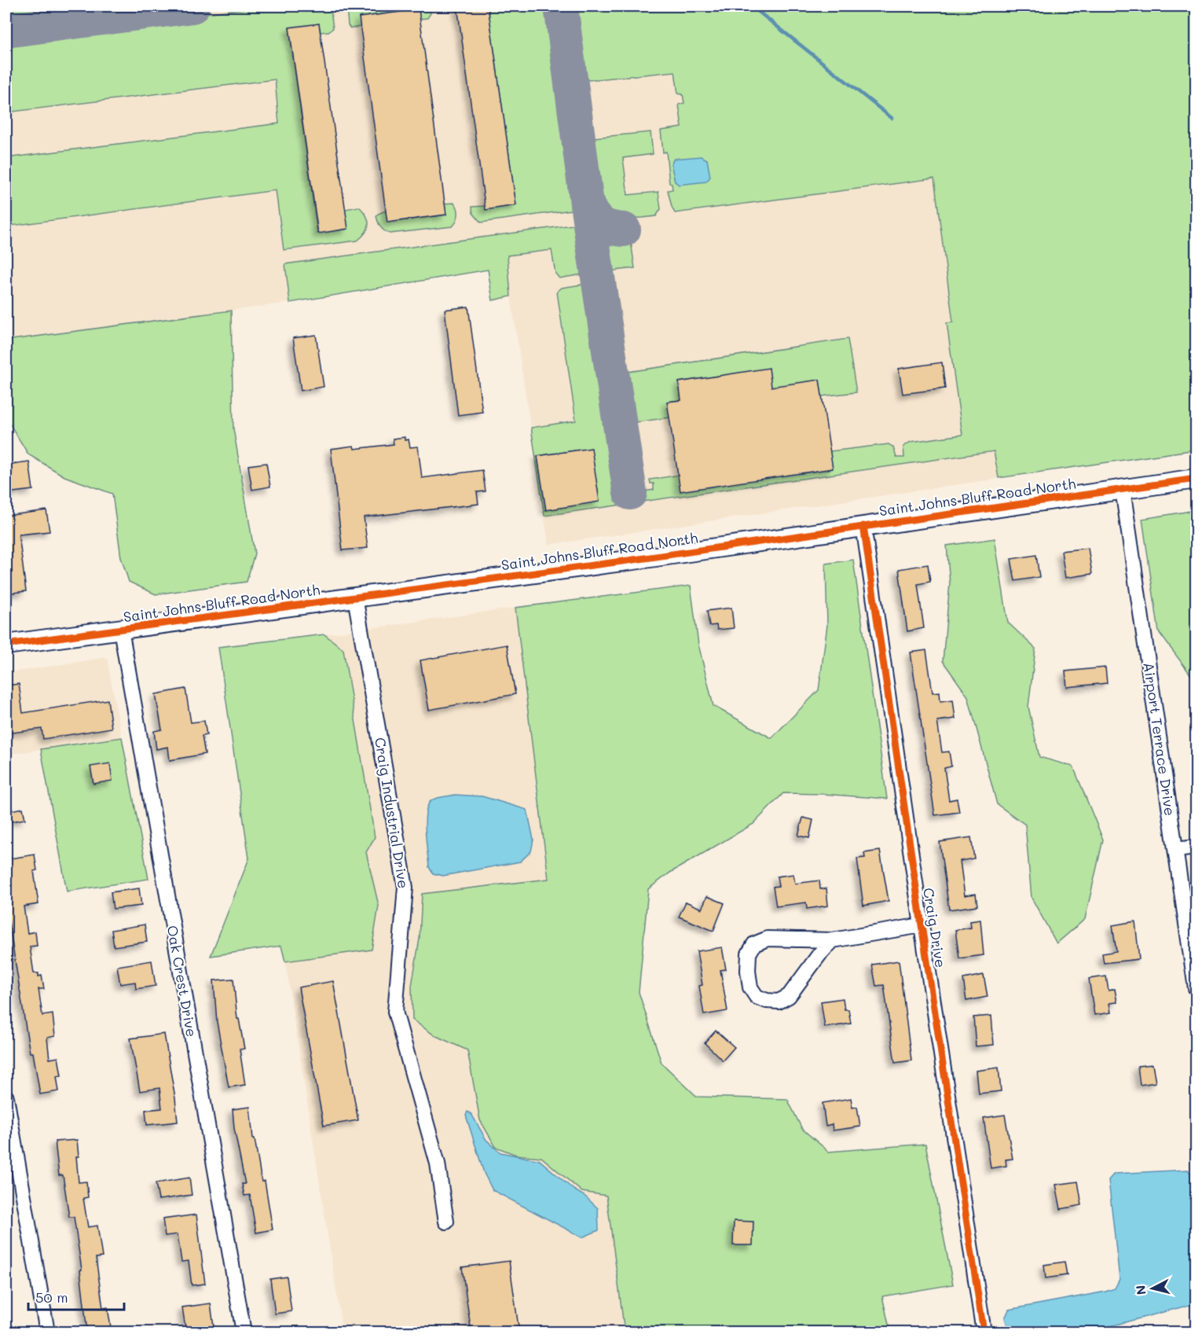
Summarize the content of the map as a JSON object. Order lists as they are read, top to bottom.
{
  "streets": {
    "main road": ["Saint Johns Bluff Road North"],
    "street": [
      "Airport Terrace Drive",
      "Craig Industrial Drive",
      "Craig Drive",
      "Oak Crest Drive"
    ]
  },
  "crossings": [
    ["Saint Johns Bluff Road North", "Airport Terrace Drive"],
    ["Saint Johns Bluff Road North", "Craig Industrial Drive"],
    ["Saint Johns Bluff Road North", "Craig Drive"],
    ["Saint Johns Bluff Road North", "Oak Crest Drive"]
  ],
  "scale_bar": "50 m",
  "north": "left"
}
